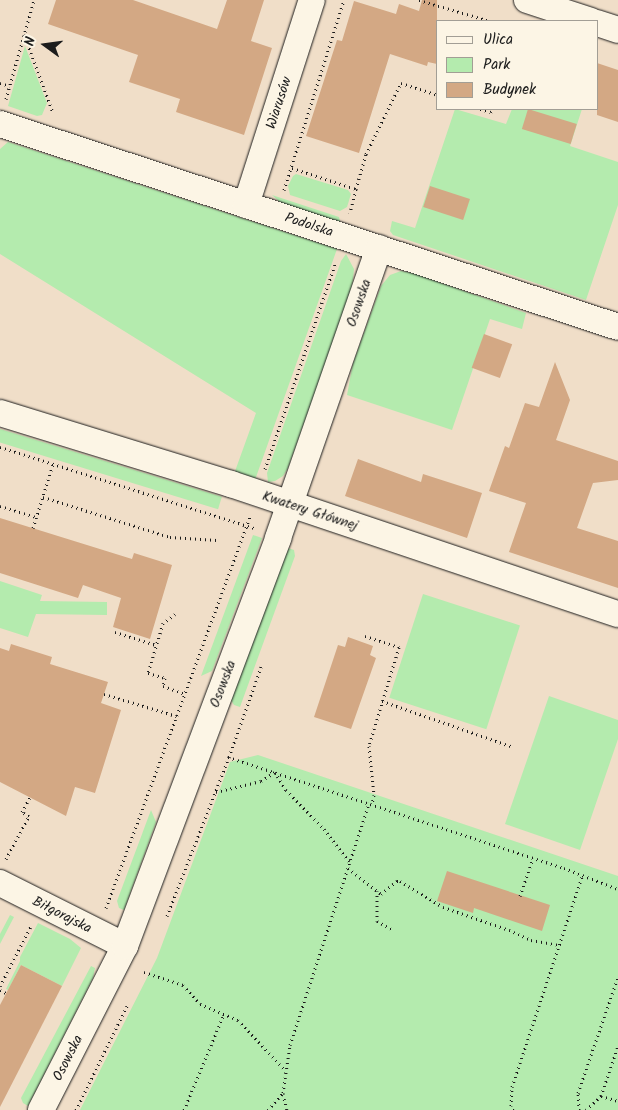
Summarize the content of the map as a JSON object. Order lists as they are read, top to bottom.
{
  "streets": {
    "street": [
      "Wiarusów",
      "Podolska",
      "Osowska",
      "Kwatery Głównej",
      "Biłgorajska"
    ]
  },
  "crossings": [
    ["Wiarusów", "Podolska"],
    ["Podolska", "Osowska"],
    ["Osowska", "Kwatery Głównej"],
    ["Osowska", "Biłgorajska"]
  ],
  "legend": ["Ulica", "Park", "Budynek"],
  "north": "left"
}
